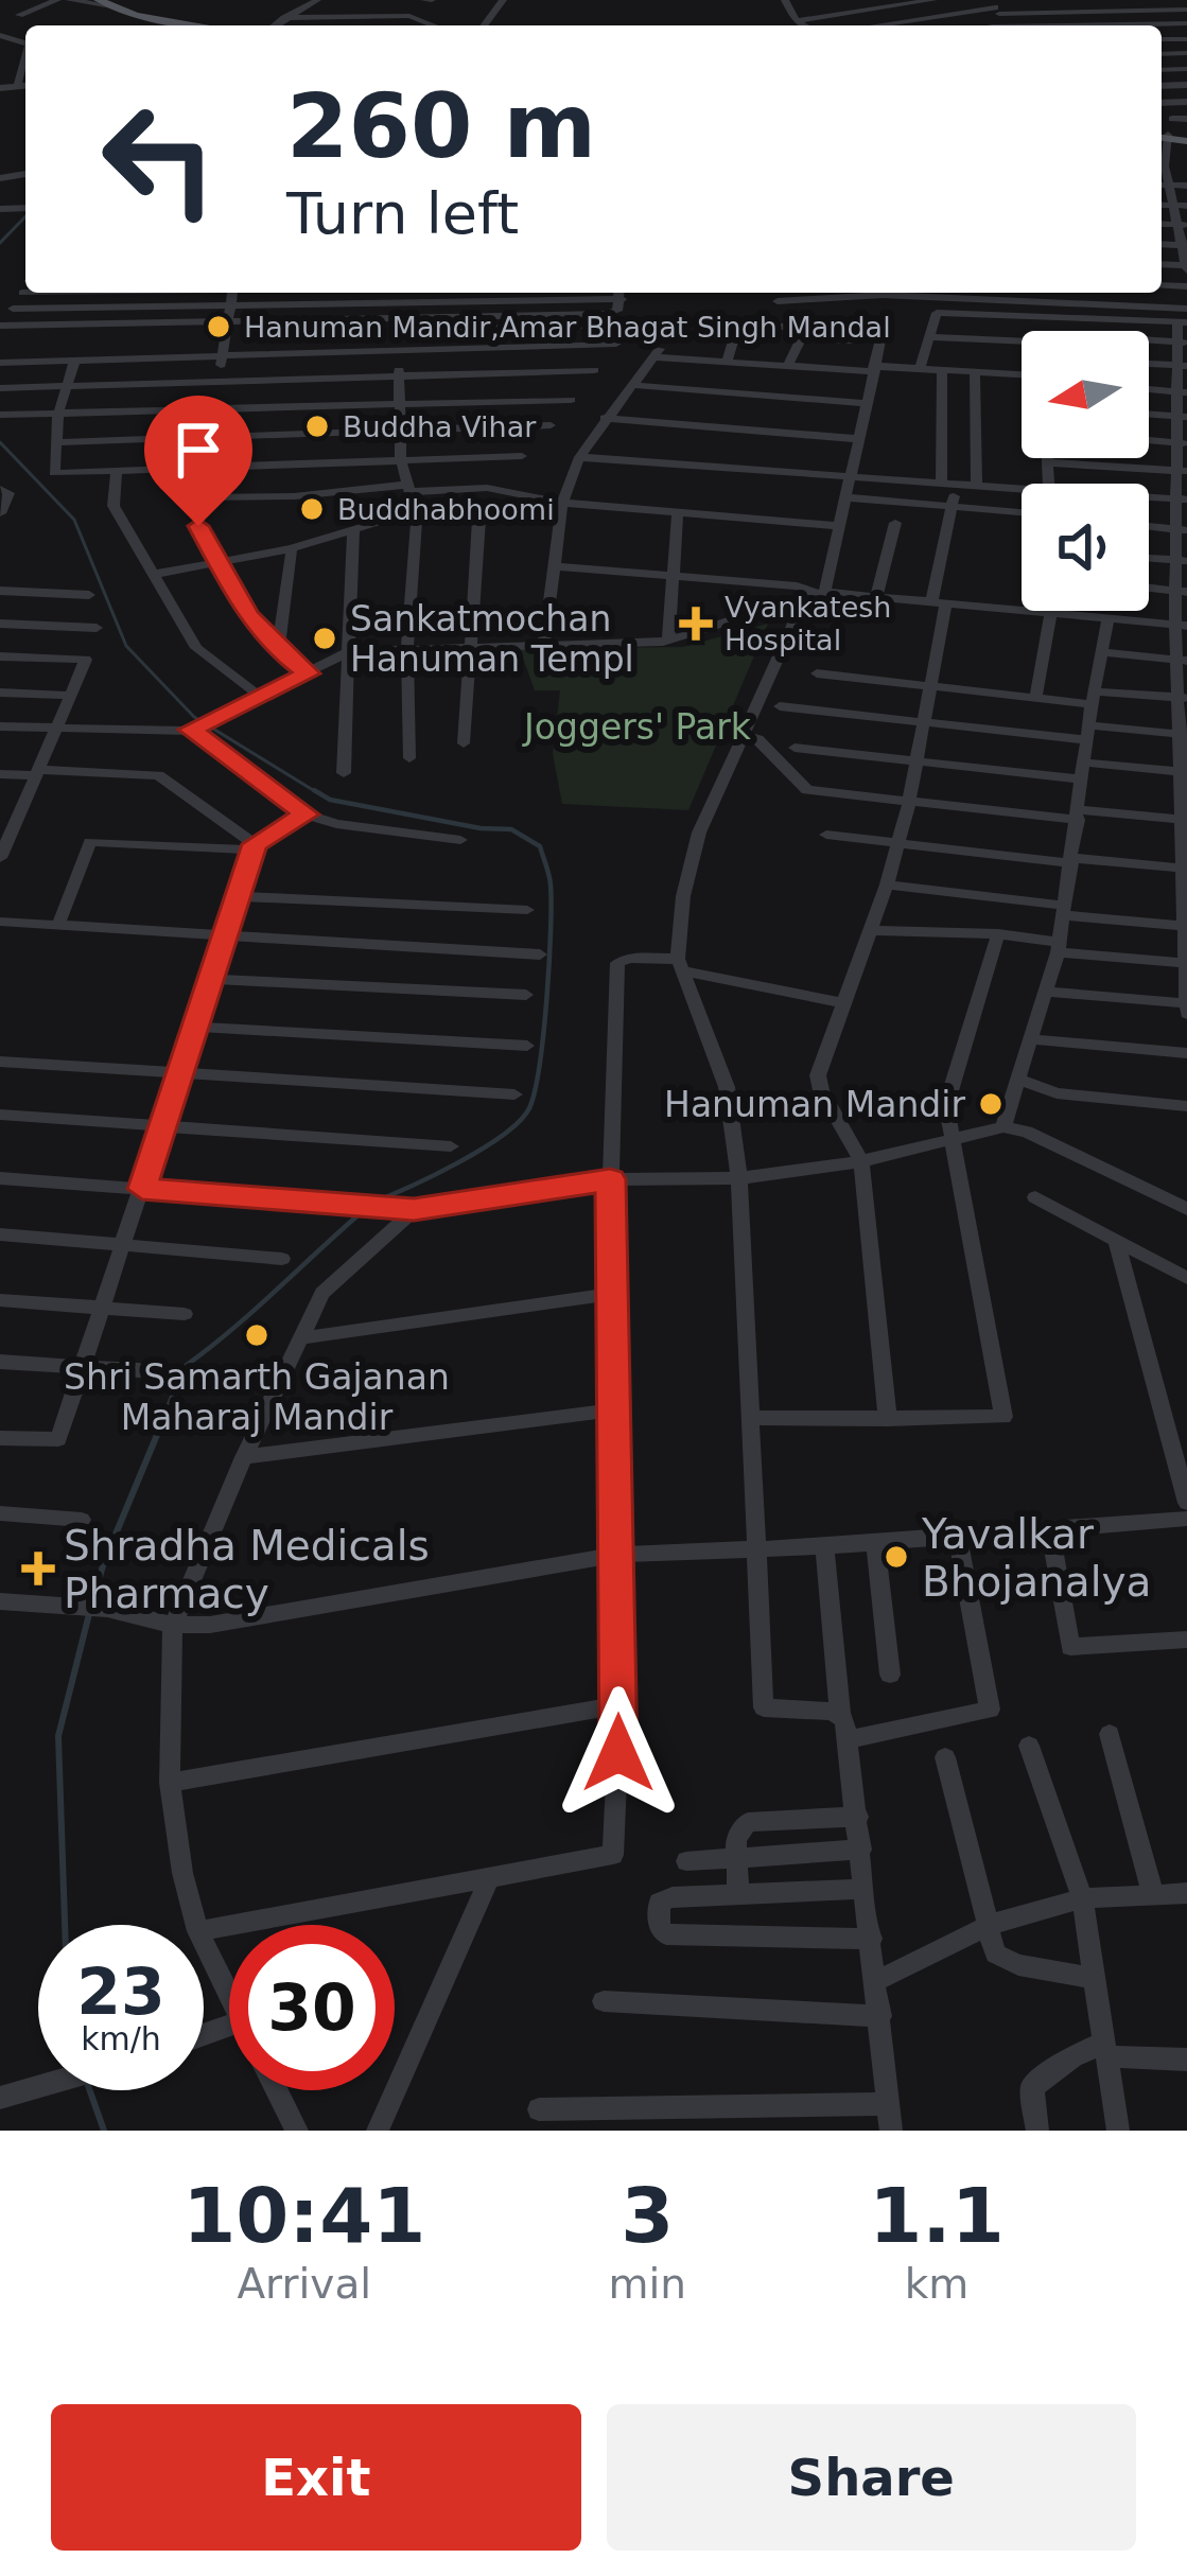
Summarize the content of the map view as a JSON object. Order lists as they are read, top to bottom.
{
  "parks": ["Joggers' Park"],
  "places": {
    "other": [
      "Hanuman Mandir,Amar Bhagat Singh Mandal",
      "Buddha Vihar",
      "Buddhabhoomi",
      "Sankatmochan Hanuman Templ",
      "Hanuman Mandir",
      "Shri Samarth Gajanan Maharaj Mandir",
      "Yavalkar Bhojanalya"
    ],
    "health": ["Vyankatesh Hospital", "Shradha Medicals Pharmacy"]
  },
  "north": "left",
  "page": {
    "turn": ["260 m", "Turn left"],
    "speed": "23 km/h",
    "limit": "30",
    "eta": [
      "10:41",
      "Arrival",
      "3",
      "min",
      "1.1",
      "km"
    ],
    "buttons": ["Exit", "Share"]
  }
}
